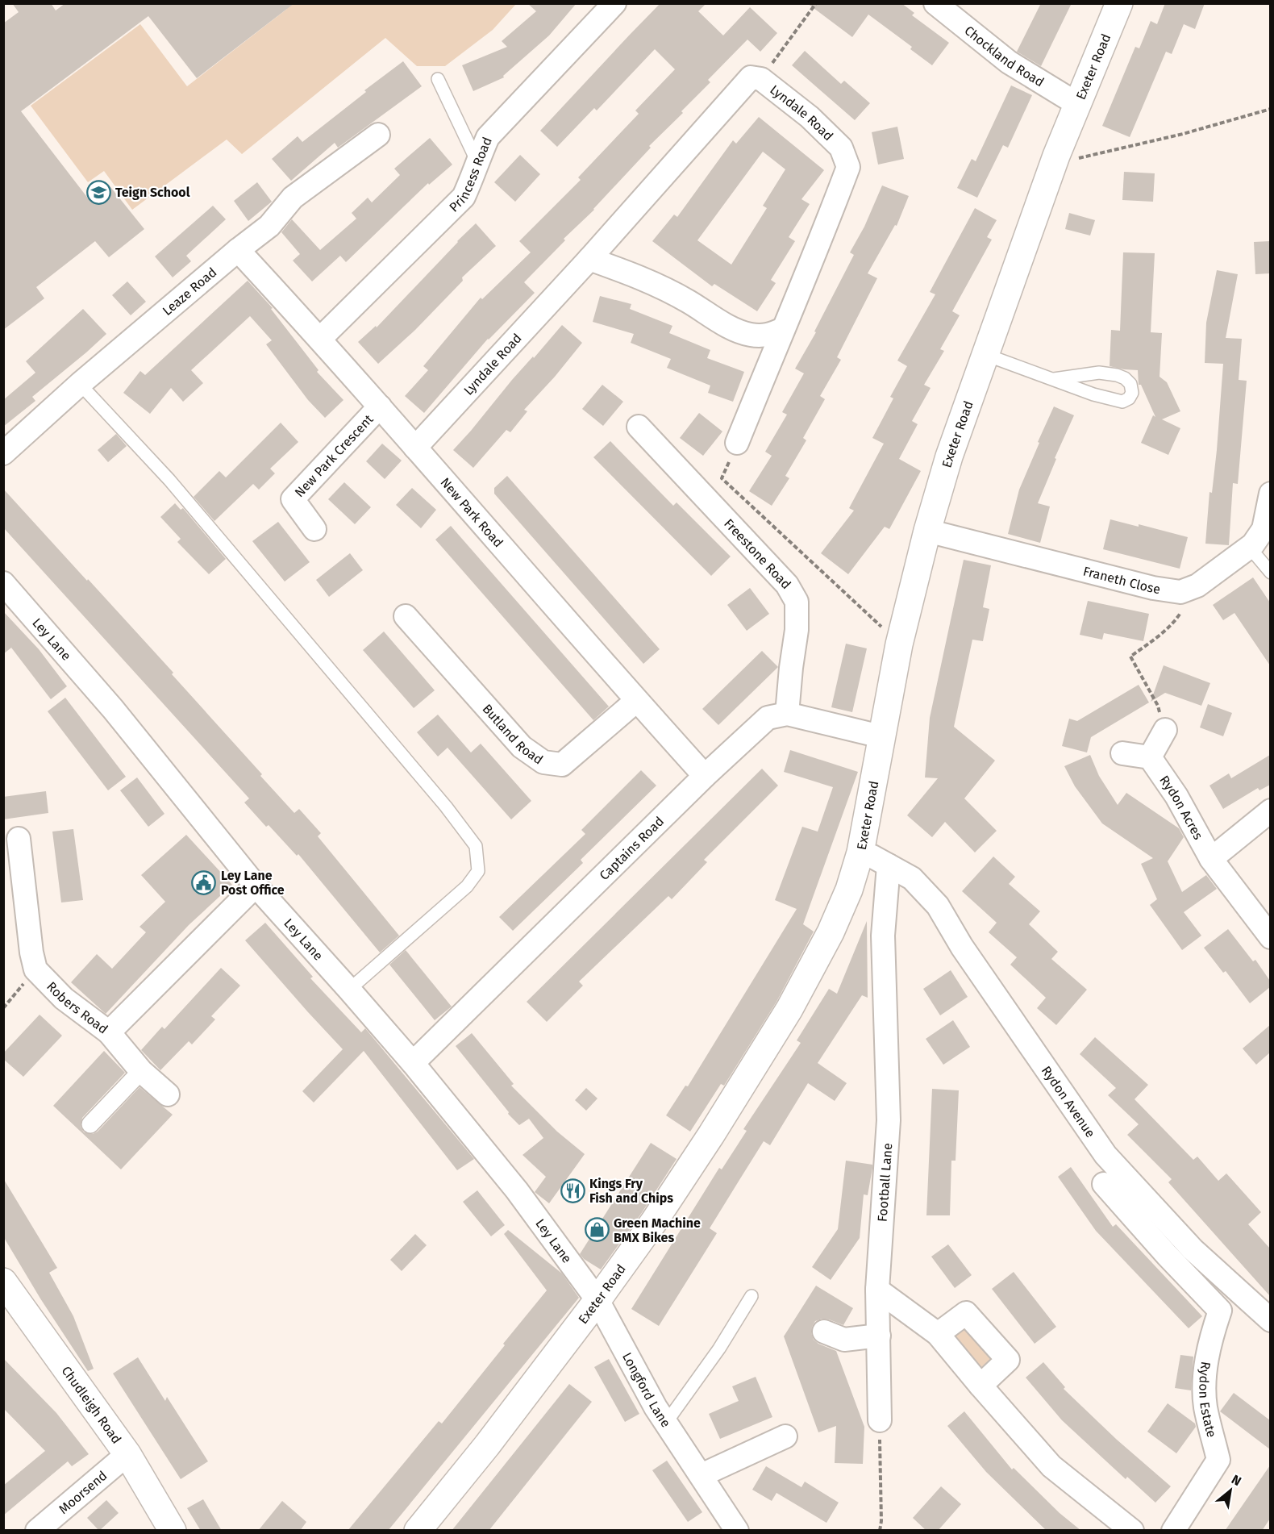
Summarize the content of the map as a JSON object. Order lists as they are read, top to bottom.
{
  "streets": {
    "main road": ["Exeter Road", "Chudleigh Road"],
    "street": [
      "Chockland Road",
      "Lyndale Road",
      "Princess Road",
      "Leaze Road",
      "New Park Crescent",
      "New Park Road",
      "Freestone Road",
      "Franeth Close",
      "Ley Lane",
      "Butland Road",
      "Rydon Acres",
      "Captains Road",
      "Robers Road",
      "Rydon Avenue",
      "Football Lane",
      "Longford Lane",
      "Rydon Estate",
      "Moorsend"
    ]
  },
  "crossings": [
    ["Chockland Road", "Exeter Road"],
    ["Exeter Road", "Franeth Close"],
    ["Exeter Road", "Ley Lane"],
    ["Exeter Road", "Longford Lane"],
    ["Lyndale Road", "New Park Road"],
    ["Princess Road", "New Park Road"],
    ["Leaze Road", "New Park Road"],
    ["New Park Crescent", "New Park Road"],
    ["New Park Road", "Butland Road"],
    ["New Park Road", "Captains Road"],
    ["Freestone Road", "Captains Road"],
    ["Ley Lane", "Captains Road"],
    ["Ley Lane", "Robers Road"],
    ["Ley Lane", "Longford Lane"],
    ["Rydon Avenue", "Football Lane"],
    ["Chudleigh Road", "Moorsend"]
  ],
  "places": {
    "school or university": ["Teign School"],
    "public building": ["Ley Lane Post Office"],
    "restaurant": ["Kings Fry Fish and Chips"],
    "shop": ["Green Machine BMX Bikes"]
  },
  "north": "top right"
}
